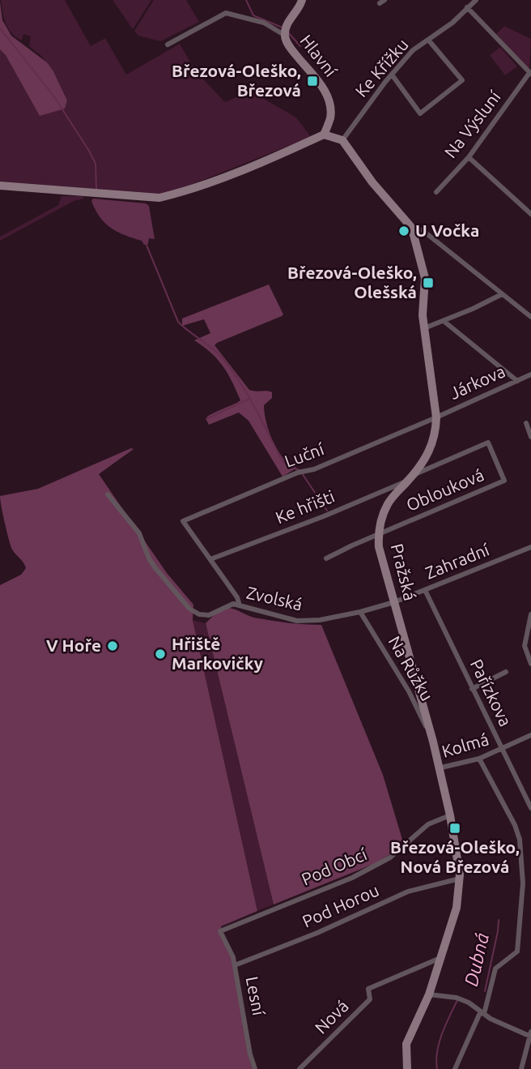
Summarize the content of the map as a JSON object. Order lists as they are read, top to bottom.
{
  "streets": {
    "street": [
      "Hlavní",
      "Ke Křížku",
      "Na Výsluní",
      "Járkova",
      "Luční",
      "Oblouková",
      "Ke hřišti",
      "Zahradní",
      "Pražská",
      "Zvolská",
      "Na Růžku",
      "Pařízkova",
      "Kolmá",
      "Pod Obcí",
      "Pod Horou",
      "Lesní",
      "Nová"
    ]
  },
  "crossings": [
    ["Ke Křížku", "Pražská"],
    ["Járkova", "Luční"],
    ["Járkova", "Pražská"],
    ["Luční", "Ke hřišti"],
    ["Luční", "Pražská"],
    ["Oblouková", "Ke hřišti"],
    ["Oblouková", "Pražská"],
    ["Ke hřišti", "Pražská"],
    ["Zahradní", "Pražská"],
    ["Zahradní", "Zvolská"],
    ["Zahradní", "Pařízkova"],
    ["Pražská", "Zvolská"],
    ["Pražská", "Na Růžku"],
    ["Pražská", "Kolmá"],
    ["Pražská", "Pod Obcí"],
    ["Pražská", "Pod Horou"],
    ["Pražská", "Nová"],
    ["Zvolská", "Na Růžku"],
    ["Pařízkova", "Kolmá"],
    ["Pod Obcí", "Lesní"],
    ["Pod Horou", "Lesní"]
  ],
  "water": ["Dubná"],
  "places": {
    "transit": ["Březová-Oleško, Březová", "Březová-Oleško, Olešská", "Březová-Oleško, Nová Březová"],
    "other": ["U Vočka", "V Hoře", "Hřiště Markovičky"]
  }
}
